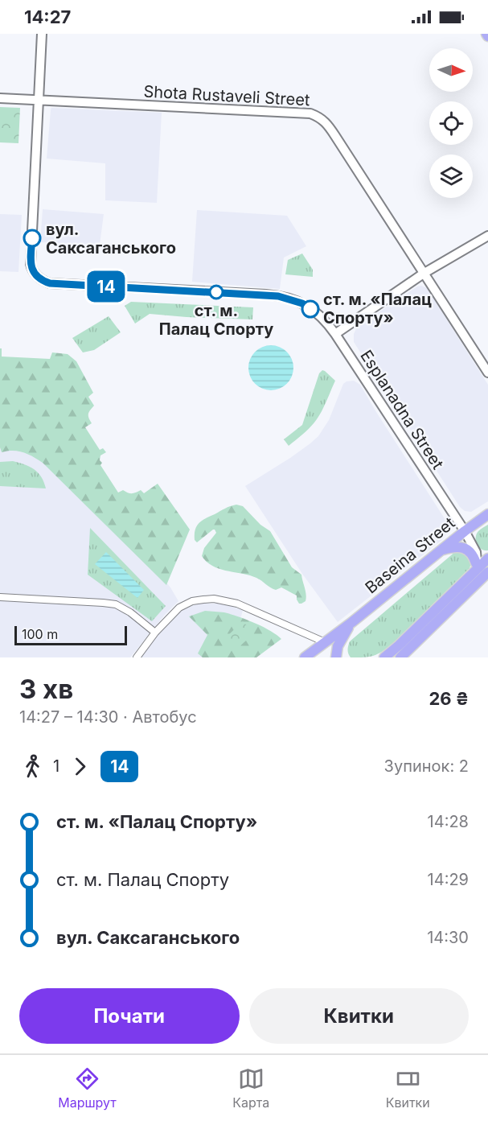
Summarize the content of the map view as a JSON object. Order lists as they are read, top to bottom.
{
  "streets": {
    "main road": ["Shota Rustaveli Street", "Esplanadna Street", "Baseina Street"]
  },
  "crossings": [
    ["Shota Rustaveli Street", "Esplanadna Street"],
    ["Esplanadna Street", "Baseina Street"]
  ],
  "places": ["вул. Саксаганського", "ст. м. Палац Спорту", "ст. м. «Палац Спорту»"],
  "lines": ["bus line 14"],
  "scale_bar": "100 m",
  "north": "right",
  "page": {
    "status": "14:27",
    "on_map": "14",
    "scale": "100 m",
    "heading": ["3 хв", "14:27 – 14:30 · Автобус", "26 ₴"],
    "legs": ["1", "14", "Зупинок: 2"],
    "list": [
      {
        "name": "ст. м. «Палац Спорту»",
        "value": "14:28"
      },
      {
        "name": "ст. м. Палац Спорту",
        "value": "14:29"
      },
      {
        "name": "вул. Саксаганського",
        "value": "14:30"
      }
    ],
    "buttons": ["Почати", "Квитки"],
    "tabs": ["Маршрут", "Карта", "Квитки"]
  }
}
